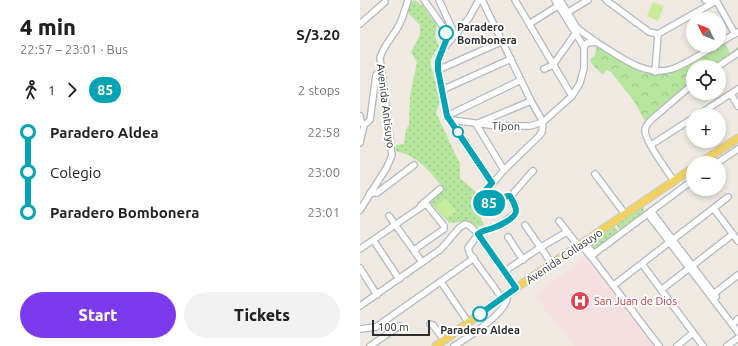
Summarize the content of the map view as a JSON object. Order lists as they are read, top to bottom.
{
  "streets": {
    "main road": ["Avenida Collasuyo"],
    "street": ["Avenida Antisuyo", "Tipon"]
  },
  "places": {
    "other": ["Paradero Bombonera", "Paradero Aldea"],
    "hospital": ["San Juan de Dios"]
  },
  "lines": ["bus line 85"],
  "scale_bar": "100 m",
  "north": "top left",
  "page": {
    "heading": ["4 min", "22:57 – 23:01 · Bus", "S/3.20"],
    "on_map": "85",
    "map_buttons": ["+", "−"],
    "legs": ["1", "85", "2 stops"],
    "list": [
      {
        "name": "Paradero Aldea",
        "value": "22:58"
      },
      {
        "name": "Colegio",
        "value": "23:00"
      },
      {
        "name": "Paradero Bombonera",
        "value": "23:01"
      }
    ],
    "buttons": ["Start", "Tickets"],
    "scale": "100 m"
  }
}
